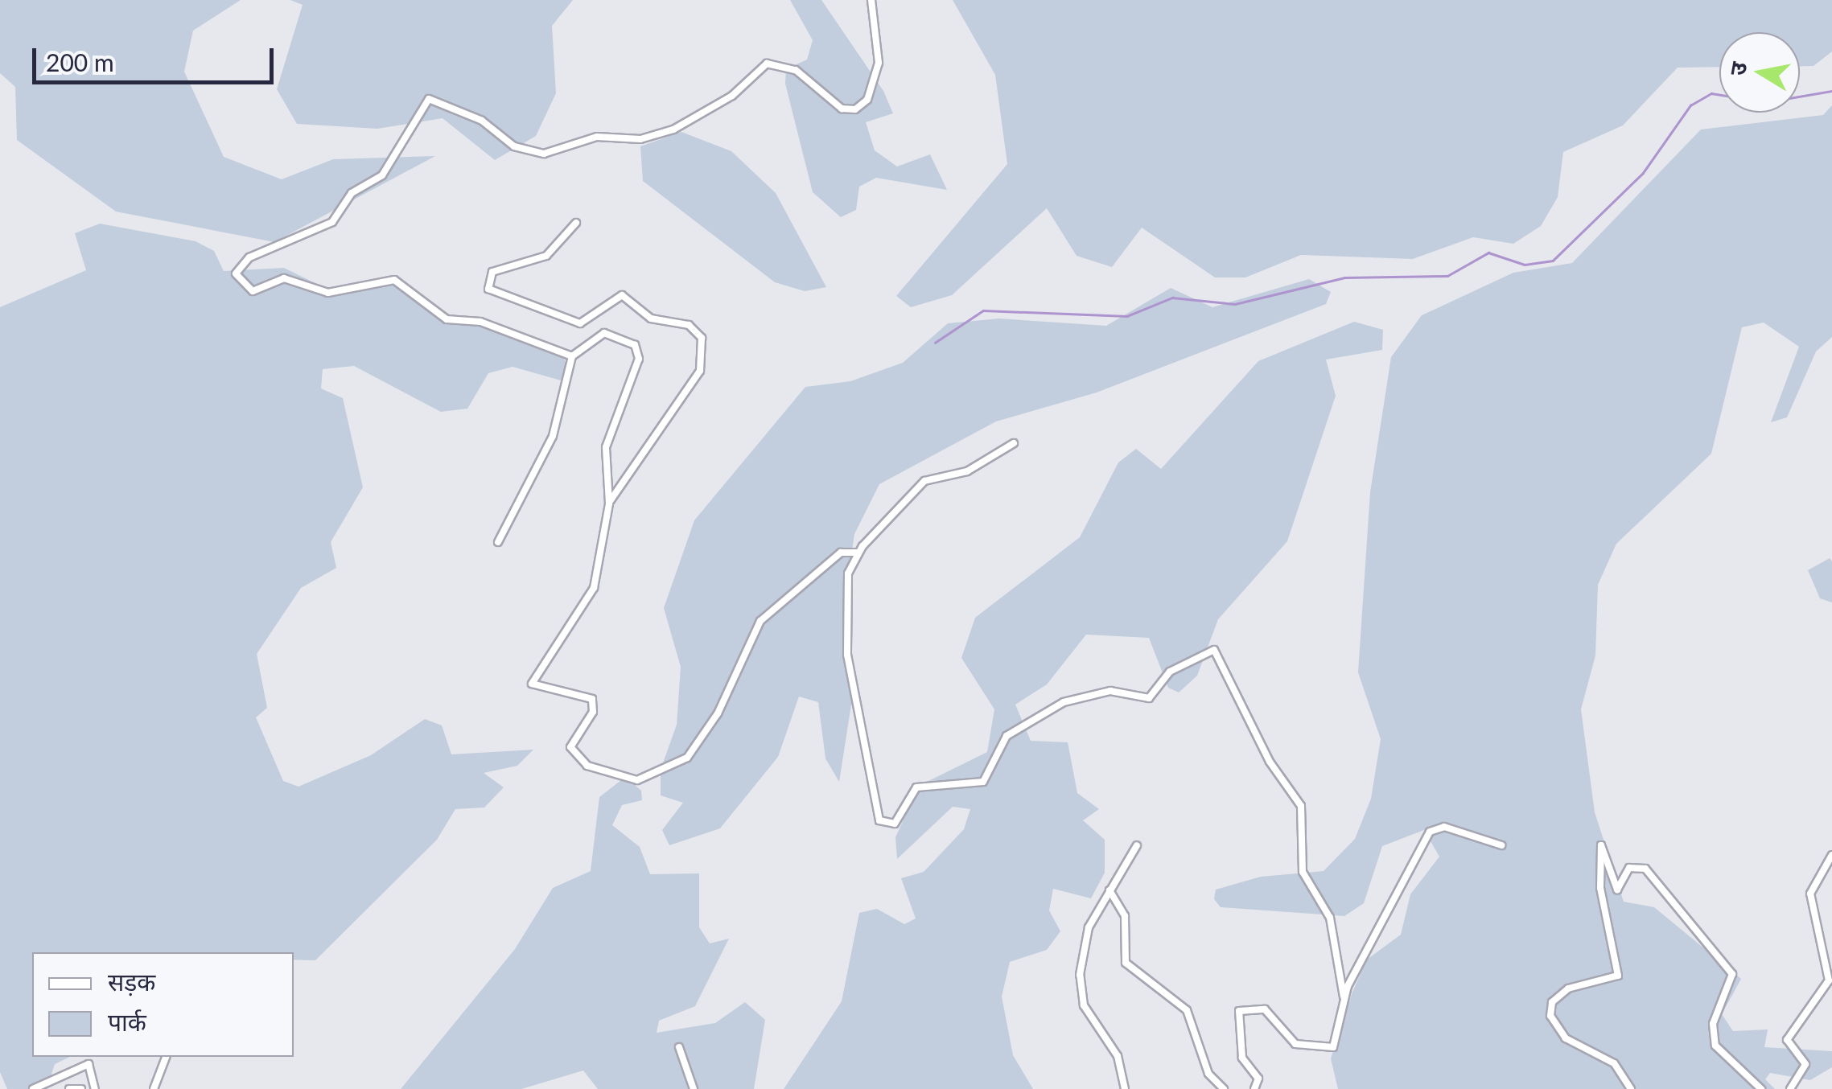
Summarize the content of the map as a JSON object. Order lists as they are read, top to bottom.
{
  "legend": ["सड़क", "पार्क"],
  "scale_bar": "200 m",
  "north": "left"
}
